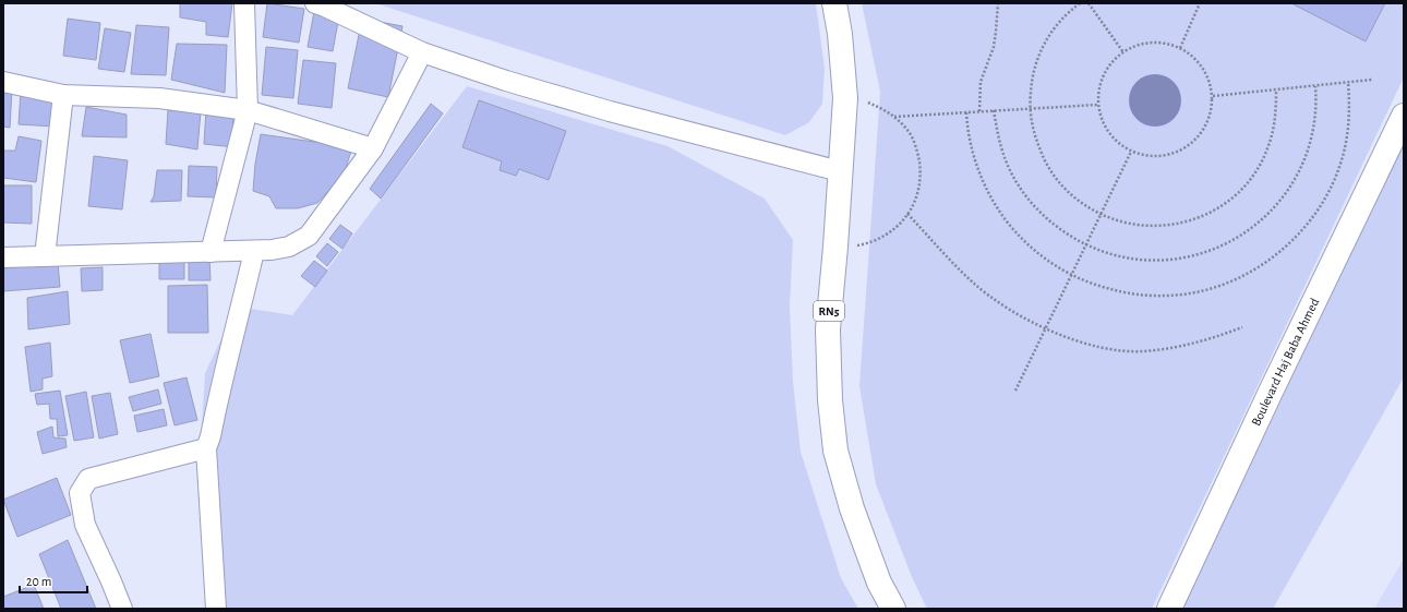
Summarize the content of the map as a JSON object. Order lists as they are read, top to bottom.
{
  "streets": {
    "main road": ["RN5", "Boulevard Haj Baba Ahmed"]
  },
  "scale_bar": "20 m"
}
